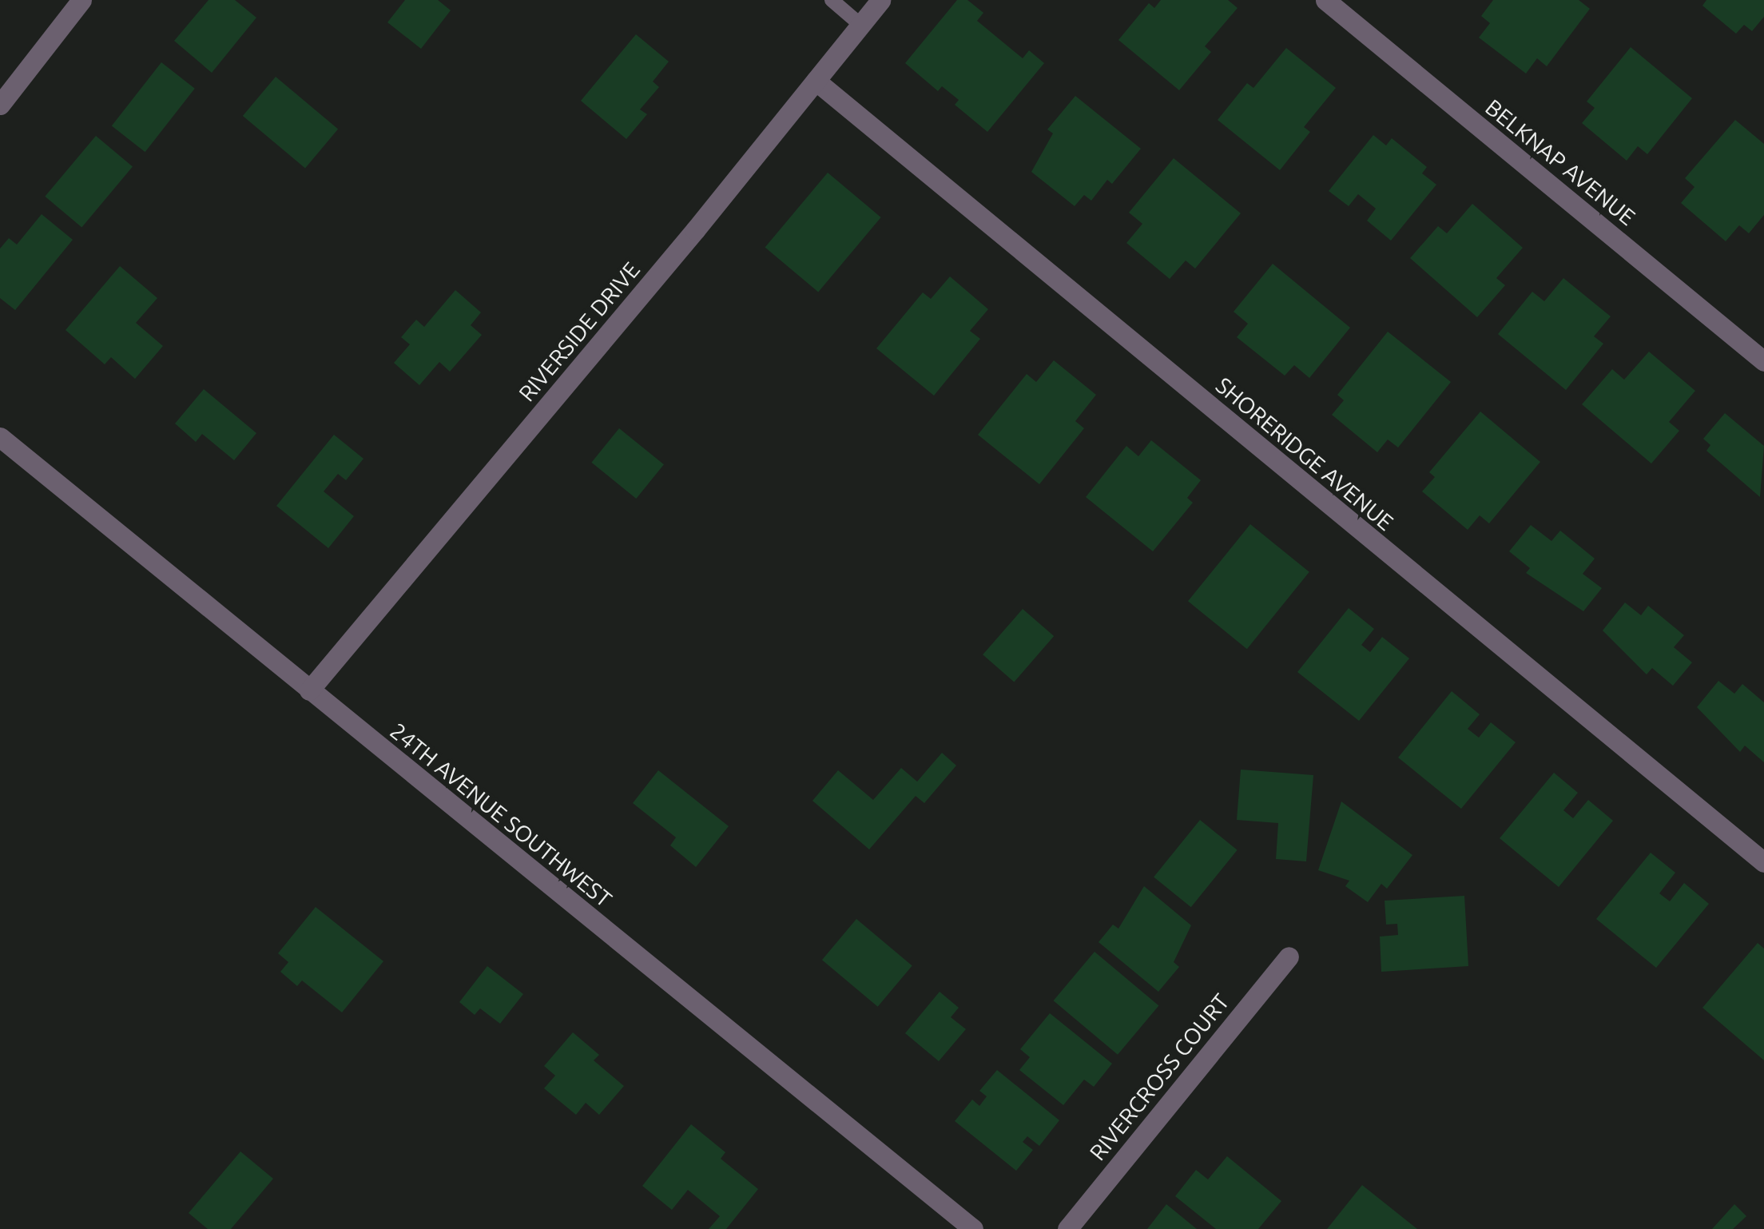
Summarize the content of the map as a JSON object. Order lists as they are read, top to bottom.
{
  "streets": {
    "street": [
      "BELKNAP AVENUE",
      "RIVERSIDE DRIVE",
      "SHORERIDGE AVENUE",
      "24TH AVENUE SOUTHWEST",
      "RIVERCROSS COURT"
    ]
  },
  "crossings": [
    ["RIVERSIDE DRIVE", "SHORERIDGE AVENUE"],
    ["RIVERSIDE DRIVE", "24TH AVENUE SOUTHWEST"]
  ]
}
